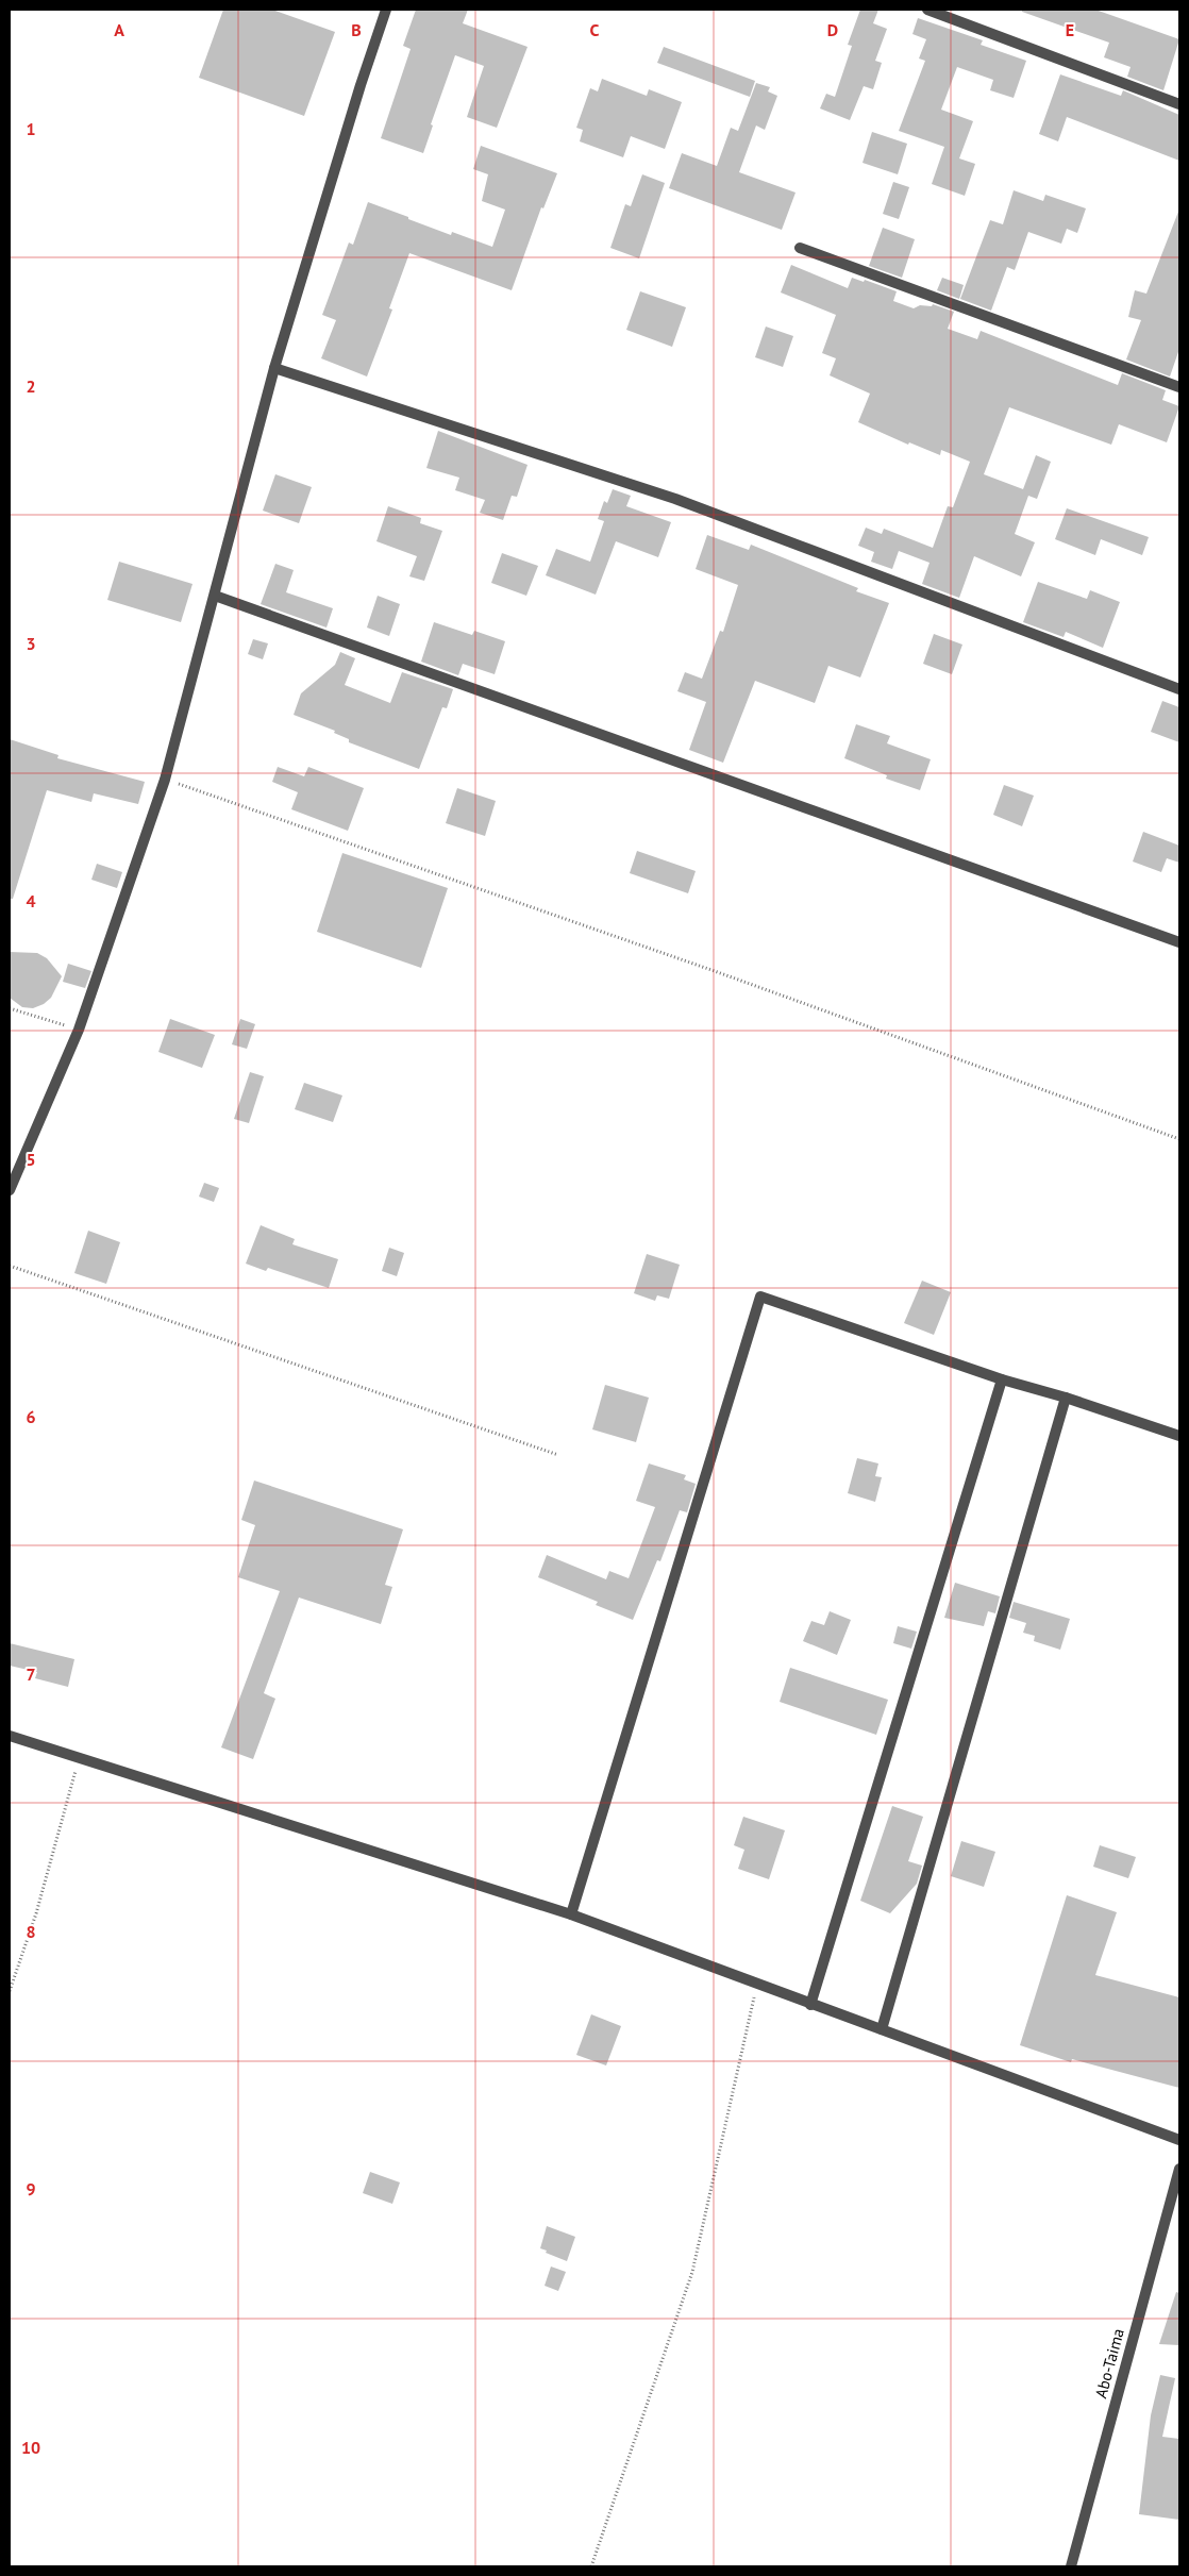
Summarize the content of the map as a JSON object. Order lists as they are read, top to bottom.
{
  "streets": {
    "street": ["Abo-Taima"]
  },
  "grid": {
    "columns": [
      "A",
      "B",
      "C",
      "D",
      "E"
    ],
    "rows": [
      "1",
      "2",
      "3",
      "4",
      "5",
      "6",
      "7",
      "8",
      "9",
      "10"
    ]
  }
}
